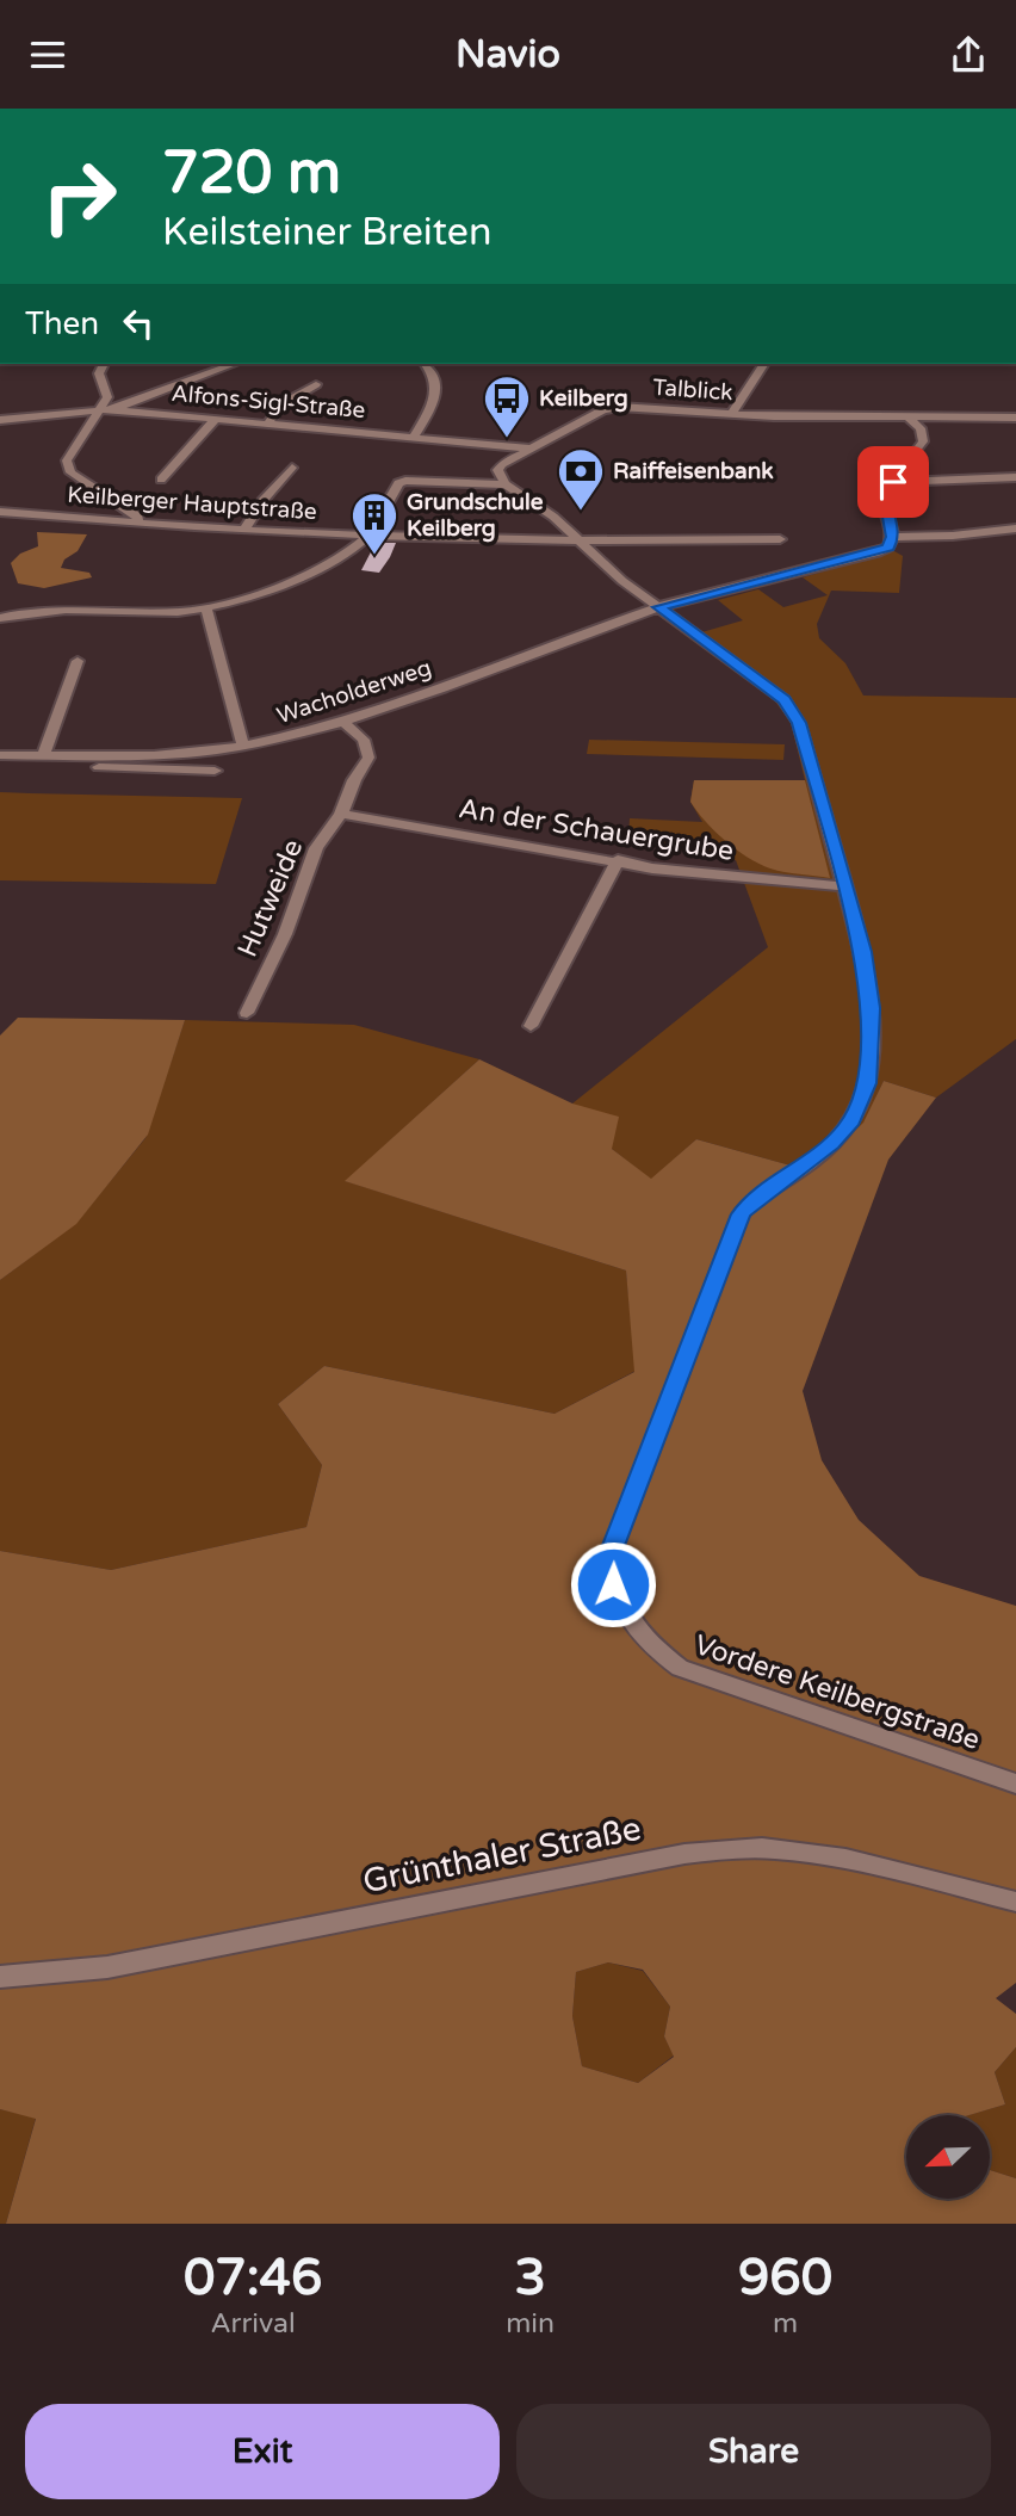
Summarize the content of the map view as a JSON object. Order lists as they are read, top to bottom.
{
  "streets": {
    "street": [
      "Talblick",
      "Alfons-Sigl-Straße",
      "Keilberger Hauptstraße",
      "Wacholderweg",
      "An der Schauergrube",
      "Hutweide",
      "Vordere Keilbergstraße",
      "Grünthaler Straße"
    ]
  },
  "crossings": [
    ["Talblick", "Alfons-Sigl-Straße"],
    ["Keilberger Hauptstraße", "Vordere Keilbergstraße"],
    ["Wacholderweg", "Hutweide"],
    ["Wacholderweg", "Vordere Keilbergstraße"],
    ["An der Schauergrube", "Hutweide"],
    ["An der Schauergrube", "Vordere Keilbergstraße"]
  ],
  "places": {
    "bus stop": ["Keilberg"],
    "bank": ["Raiffeisenbank"],
    "building": ["Grundschule Keilberg"]
  },
  "north": "bottom left",
  "page": {
    "header": "Navio",
    "turn": ["720 m", "Keilsteiner Breiten"],
    "then": "Then",
    "eta": [
      "07:46",
      "Arrival",
      "3",
      "min",
      "960",
      "m"
    ],
    "buttons": ["Exit", "Share"]
  }
}
